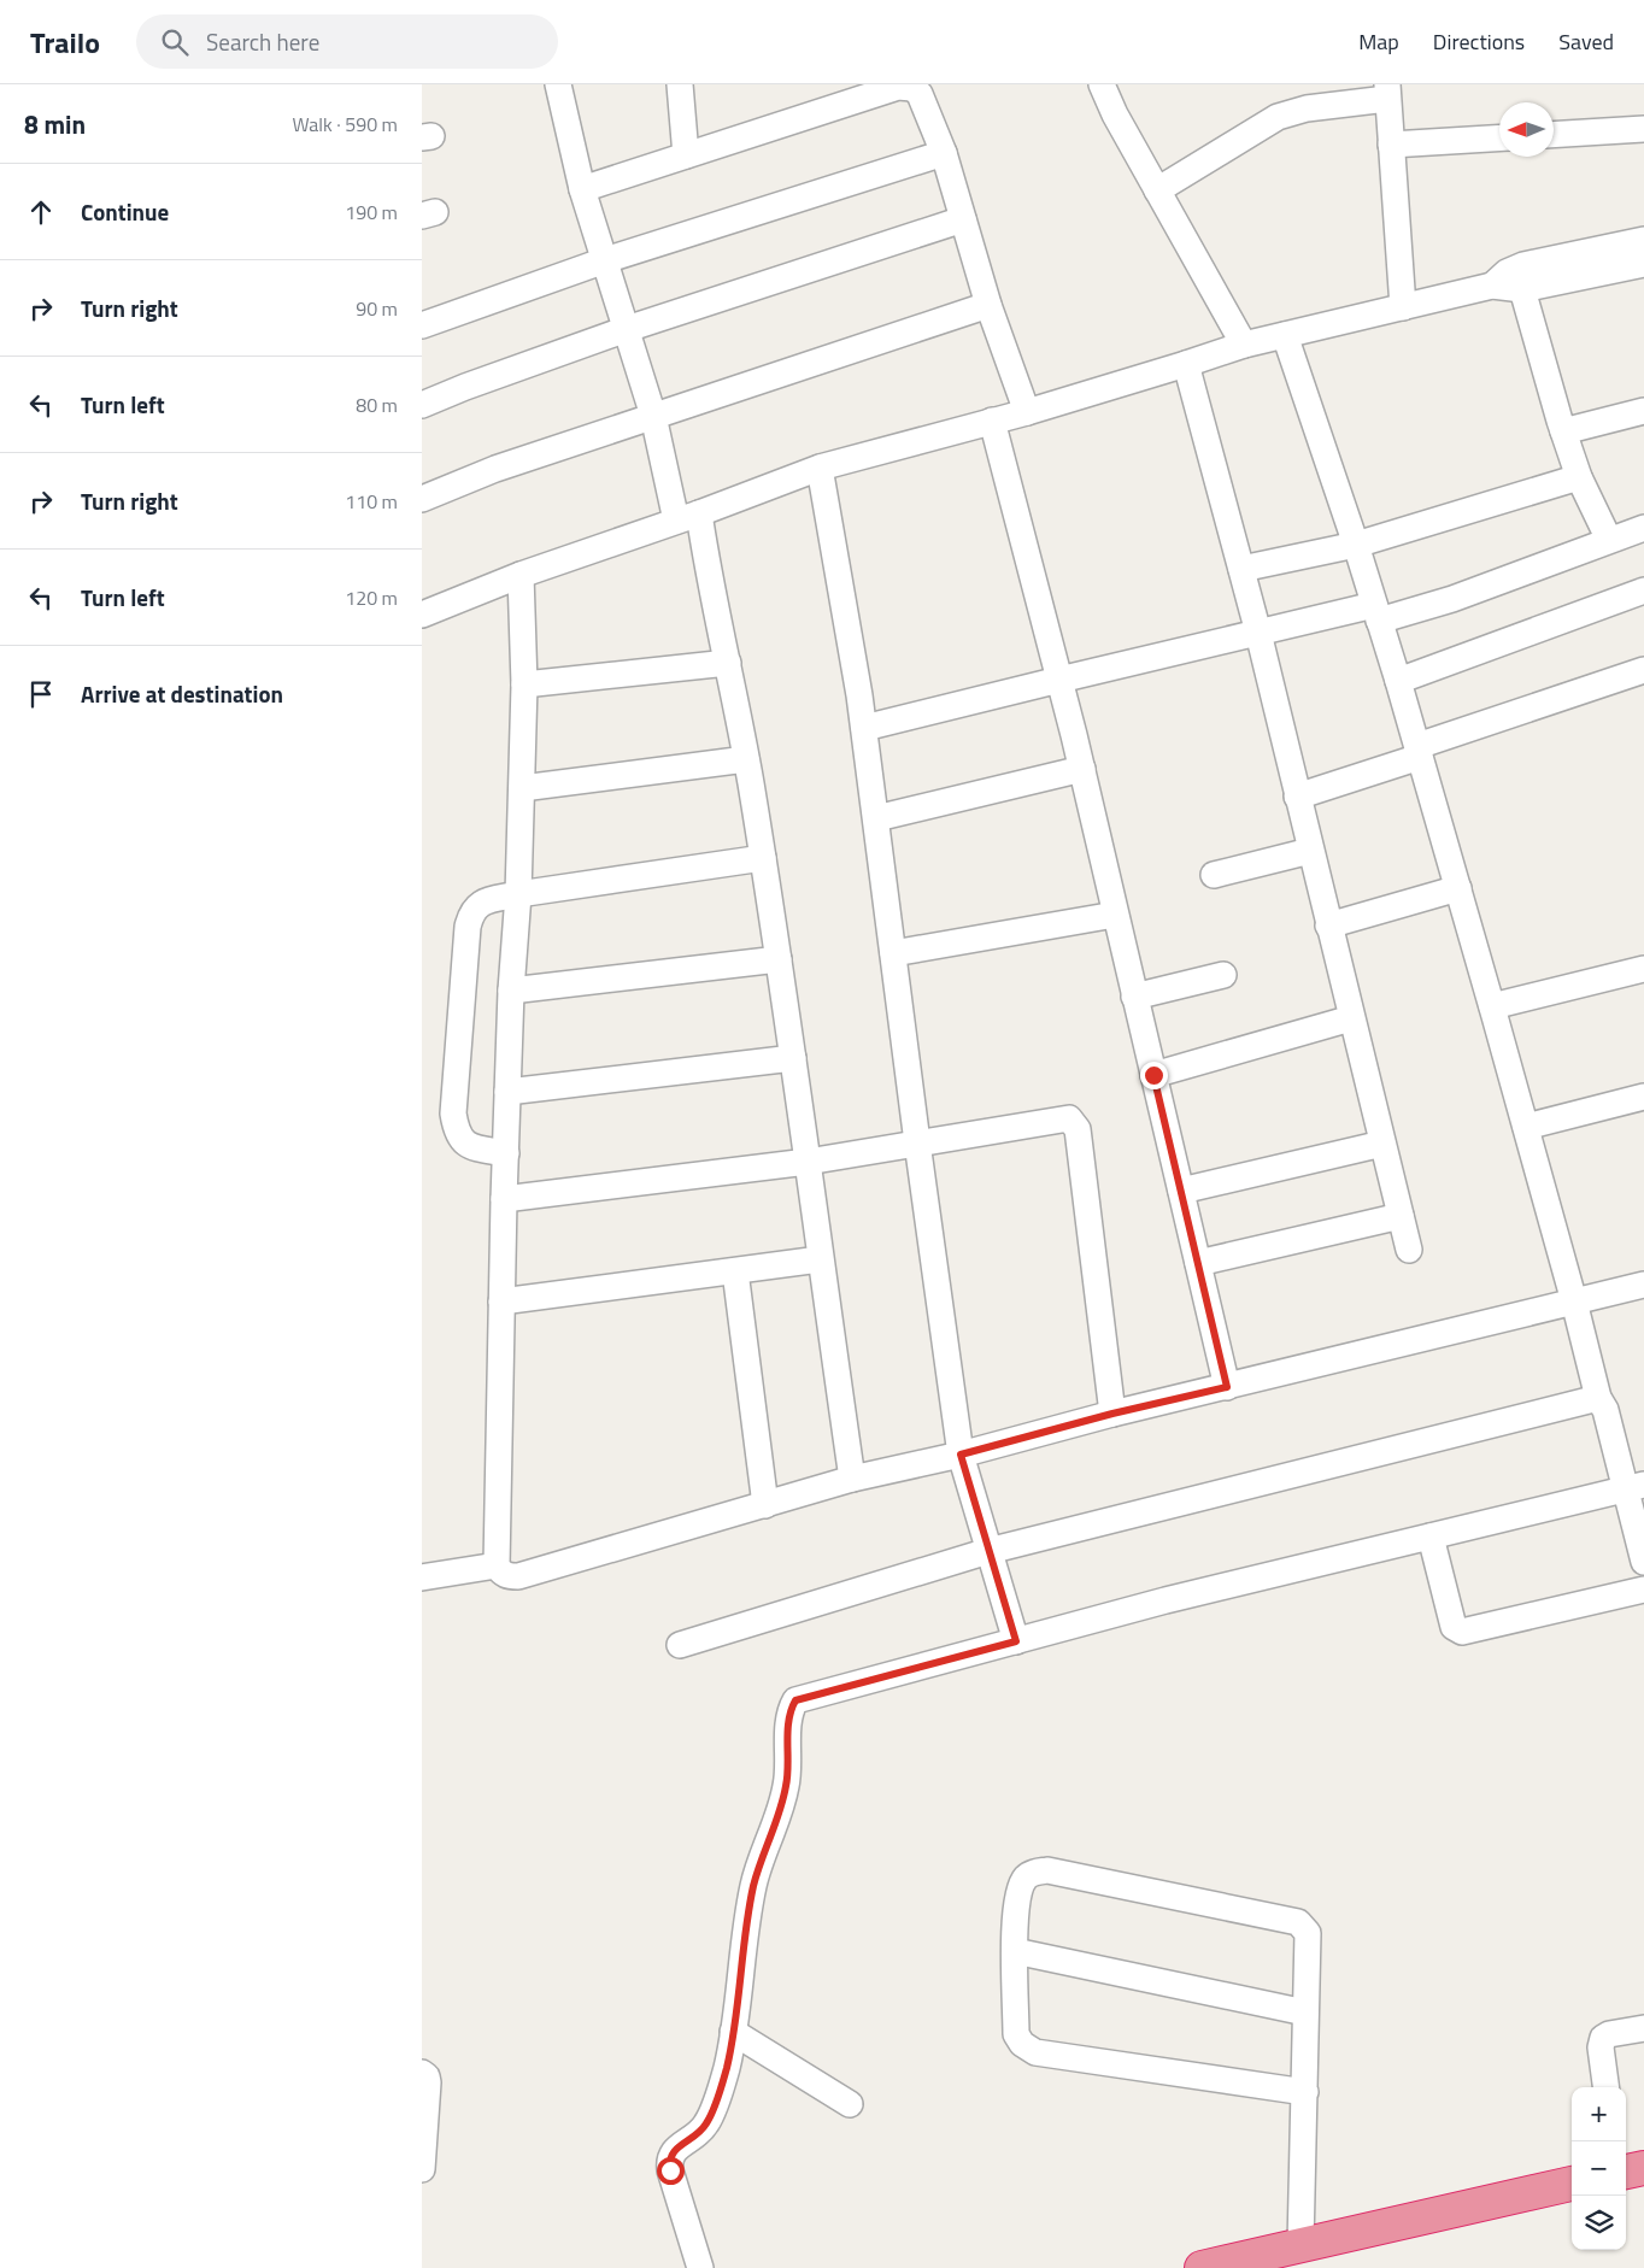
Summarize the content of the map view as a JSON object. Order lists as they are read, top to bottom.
{
  "north": "left",
  "page": {
    "header": "Trailo",
    "search": "Search here",
    "nav": ["Map", "Directions", "Saved"],
    "heading": ["8 min", "Walk · 590 m"],
    "list": [
      ["Continue", "190 m"],
      ["Turn right", "90 m"],
      ["Turn left", "80 m"],
      ["Turn right", "110 m"],
      ["Turn left", "120 m"],
      "Arrive at destination"
    ],
    "map_buttons": ["+", "−"]
  }
}
